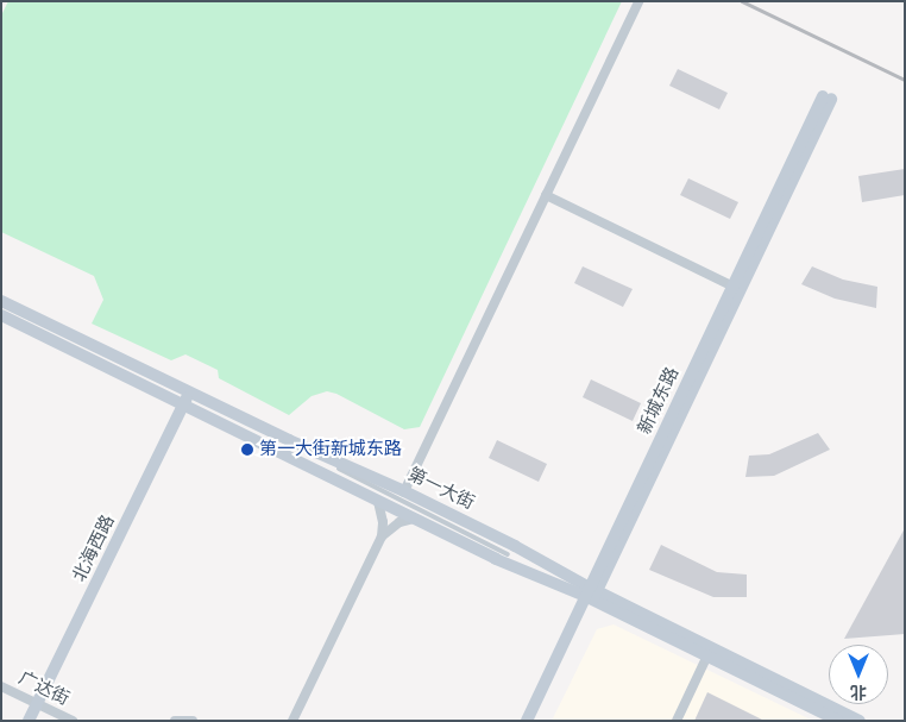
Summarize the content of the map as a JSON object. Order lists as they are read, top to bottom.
{
  "streets": {
    "main road": ["新城东路", "第一大街", "北海西路"],
    "street": ["广达街"]
  },
  "crossings": [
    ["新城东路", "第一大街"],
    ["第一大街", "北海西路"],
    ["北海西路", "广达街"]
  ],
  "places": ["第一大街新城东路"],
  "north": "bottom"
}
